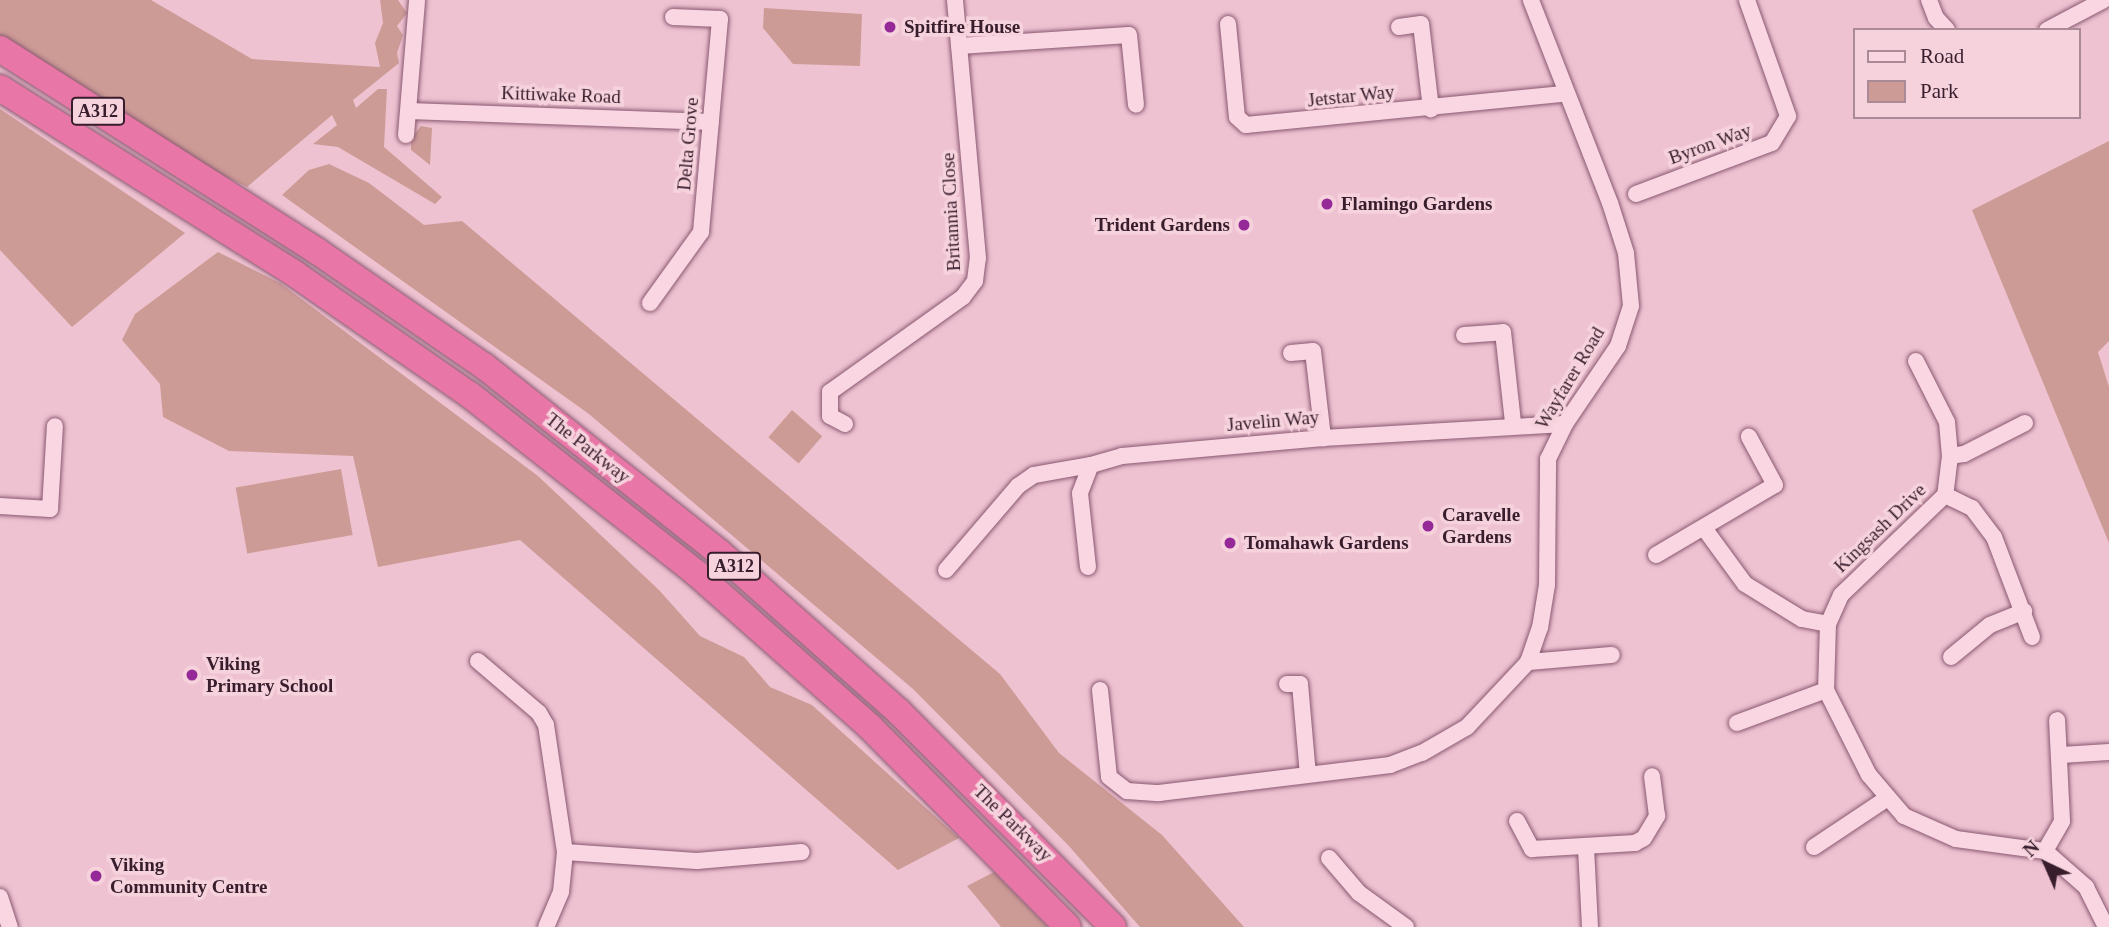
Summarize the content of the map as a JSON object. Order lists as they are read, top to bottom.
{
  "streets": {
    "highway": ["A312", "The Parkway"],
    "street": [
      "Kittiwake Road",
      "Jetstar Way",
      "Delta Grove",
      "Byron Way",
      "Britannia Close",
      "Wayfarer Road",
      "Javelin Way",
      "Kingsash Drive"
    ]
  },
  "crossings": [
    ["Kittiwake Road", "Delta Grove"],
    ["Jetstar Way", "Wayfarer Road"],
    ["Wayfarer Road", "Javelin Way"]
  ],
  "places": [
    "Spitfire House",
    "Flamingo Gardens",
    "Trident Gardens",
    "Caravelle Gardens",
    "Tomahawk Gardens",
    "Viking Primary School",
    "Viking Community Centre"
  ],
  "legend": ["Road", "Park"],
  "north": "top left"
}
